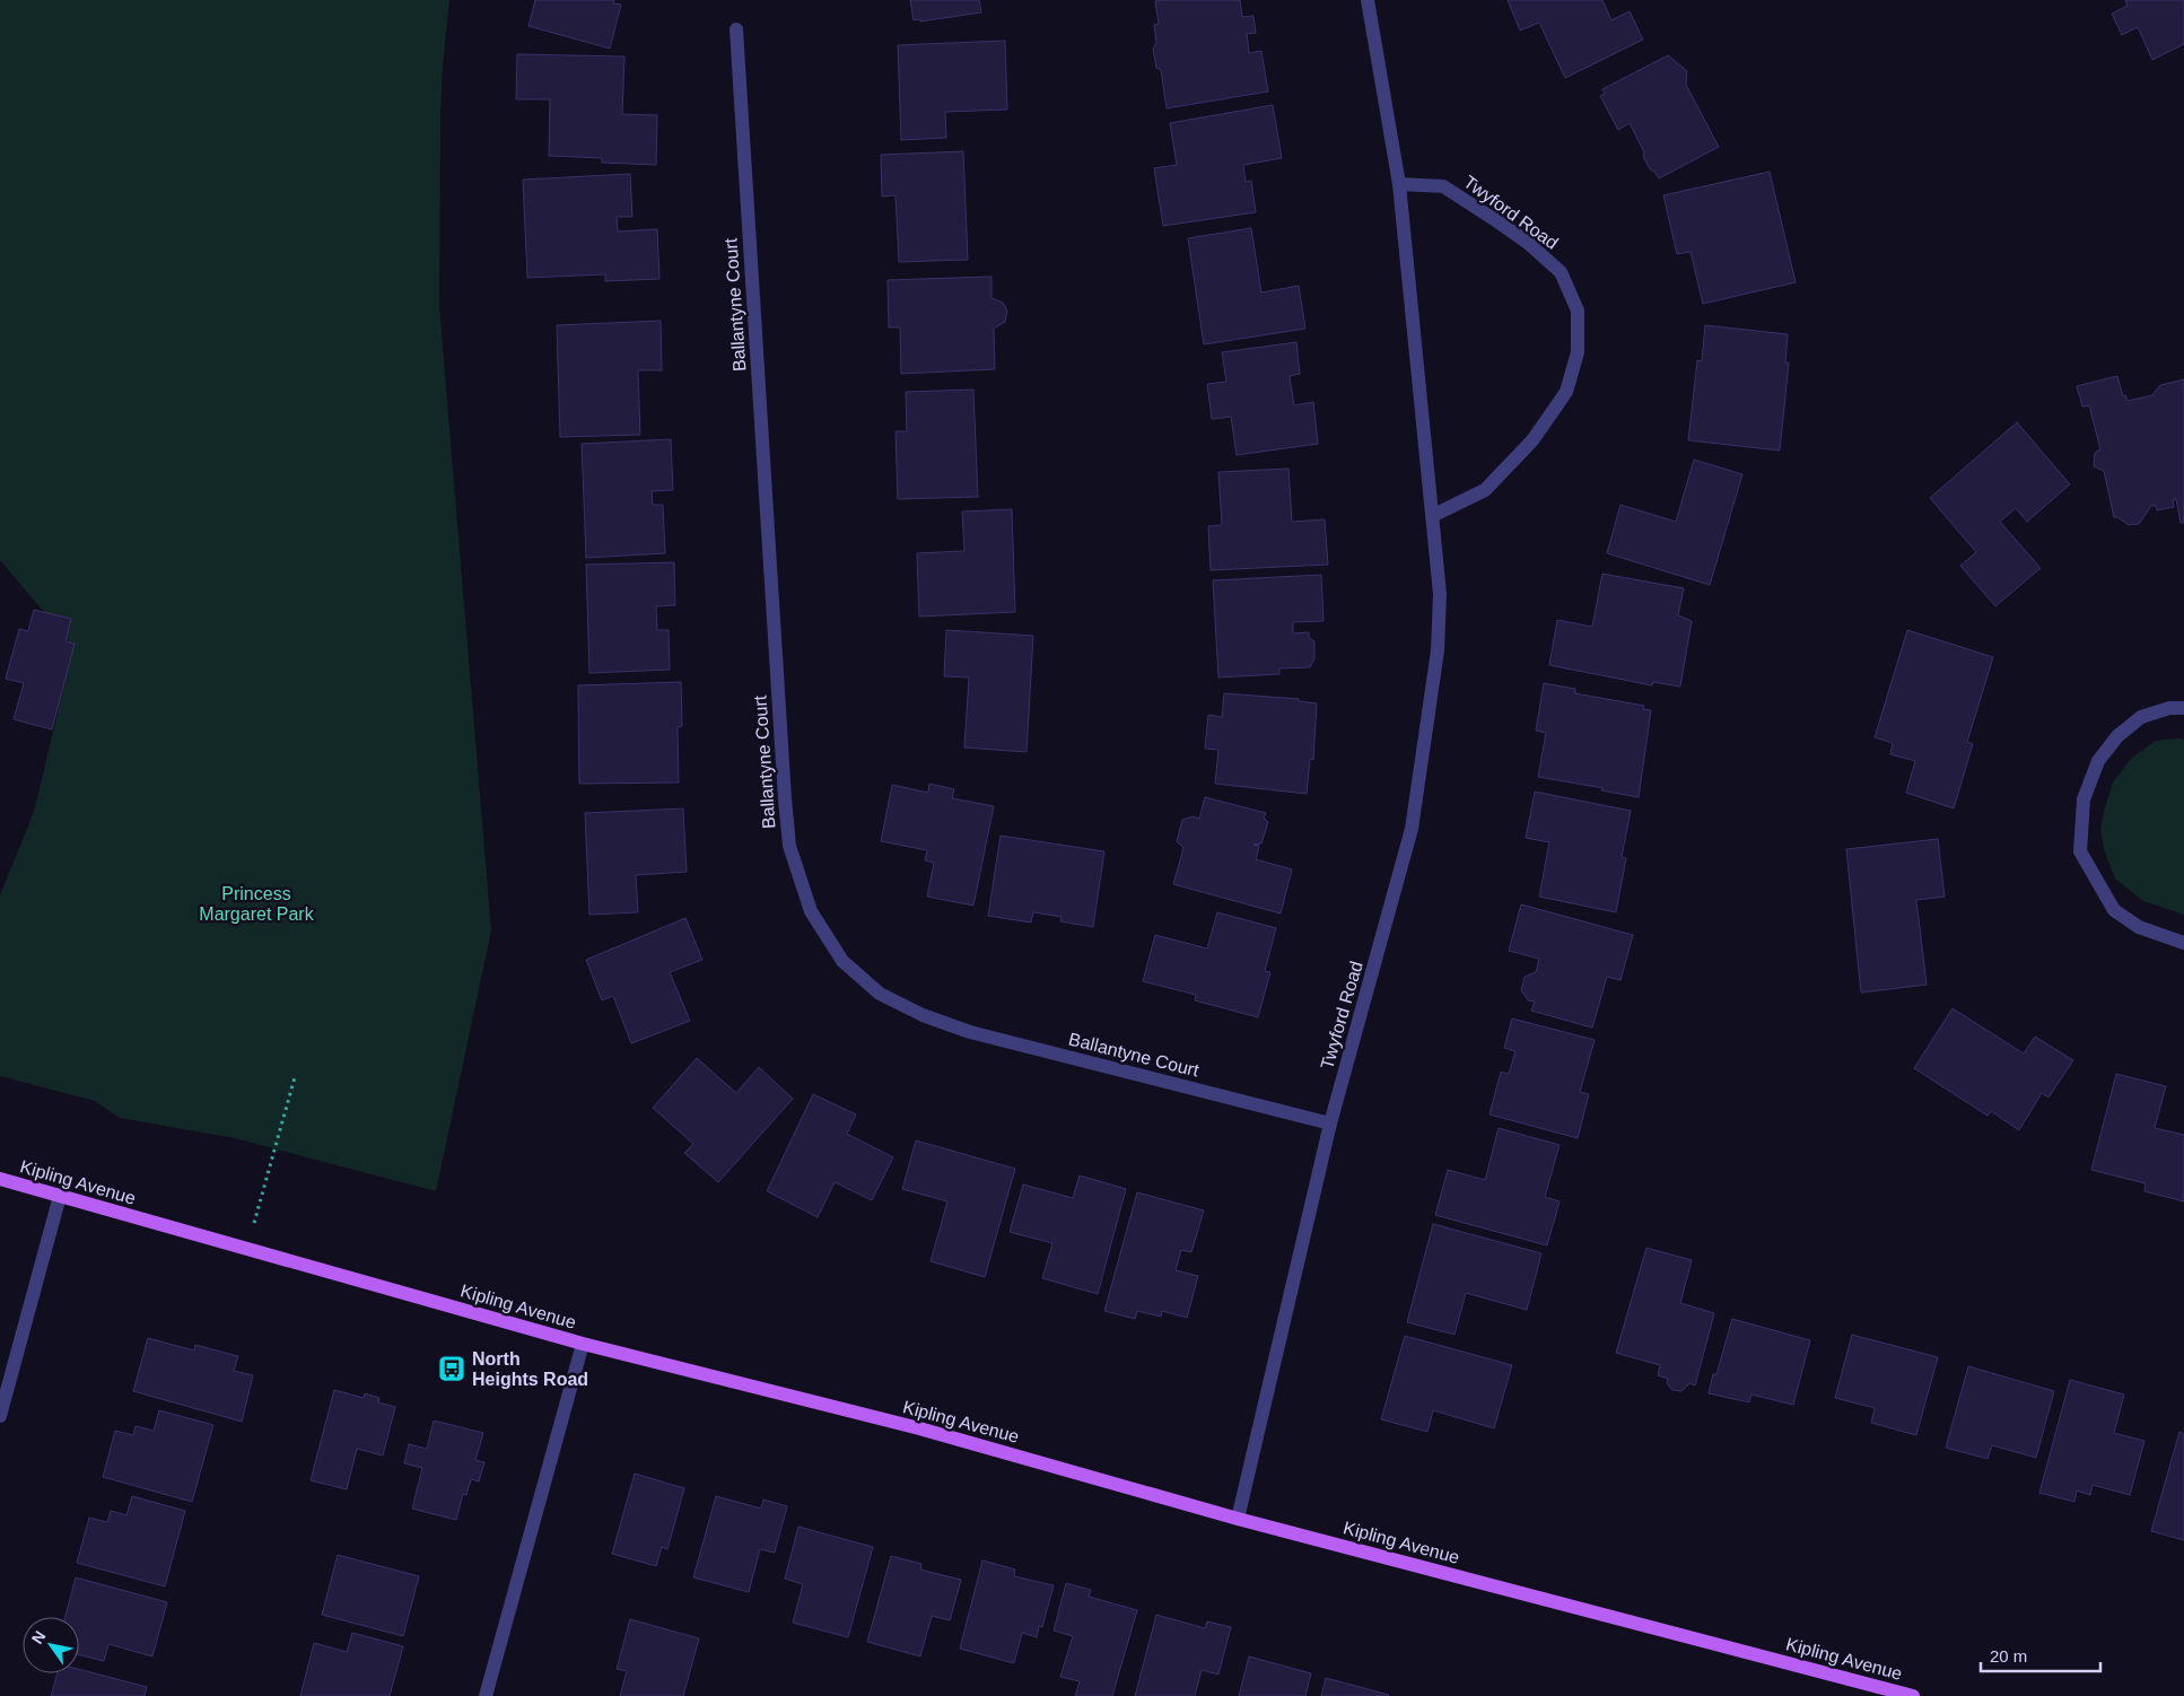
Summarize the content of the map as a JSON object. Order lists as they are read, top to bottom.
{
  "streets": {
    "main road": ["Kipling Avenue"],
    "street": ["Twyford Road", "Ballantyne Court"]
  },
  "crossings": [
    ["Twyford Road", "Ballantyne Court"],
    ["Twyford Road", "Kipling Avenue"]
  ],
  "parks": ["Princess Margaret Park"],
  "places": {
    "bus stop": ["North Heights Road"]
  },
  "scale_bar": "20 m",
  "north": "top left"
}
